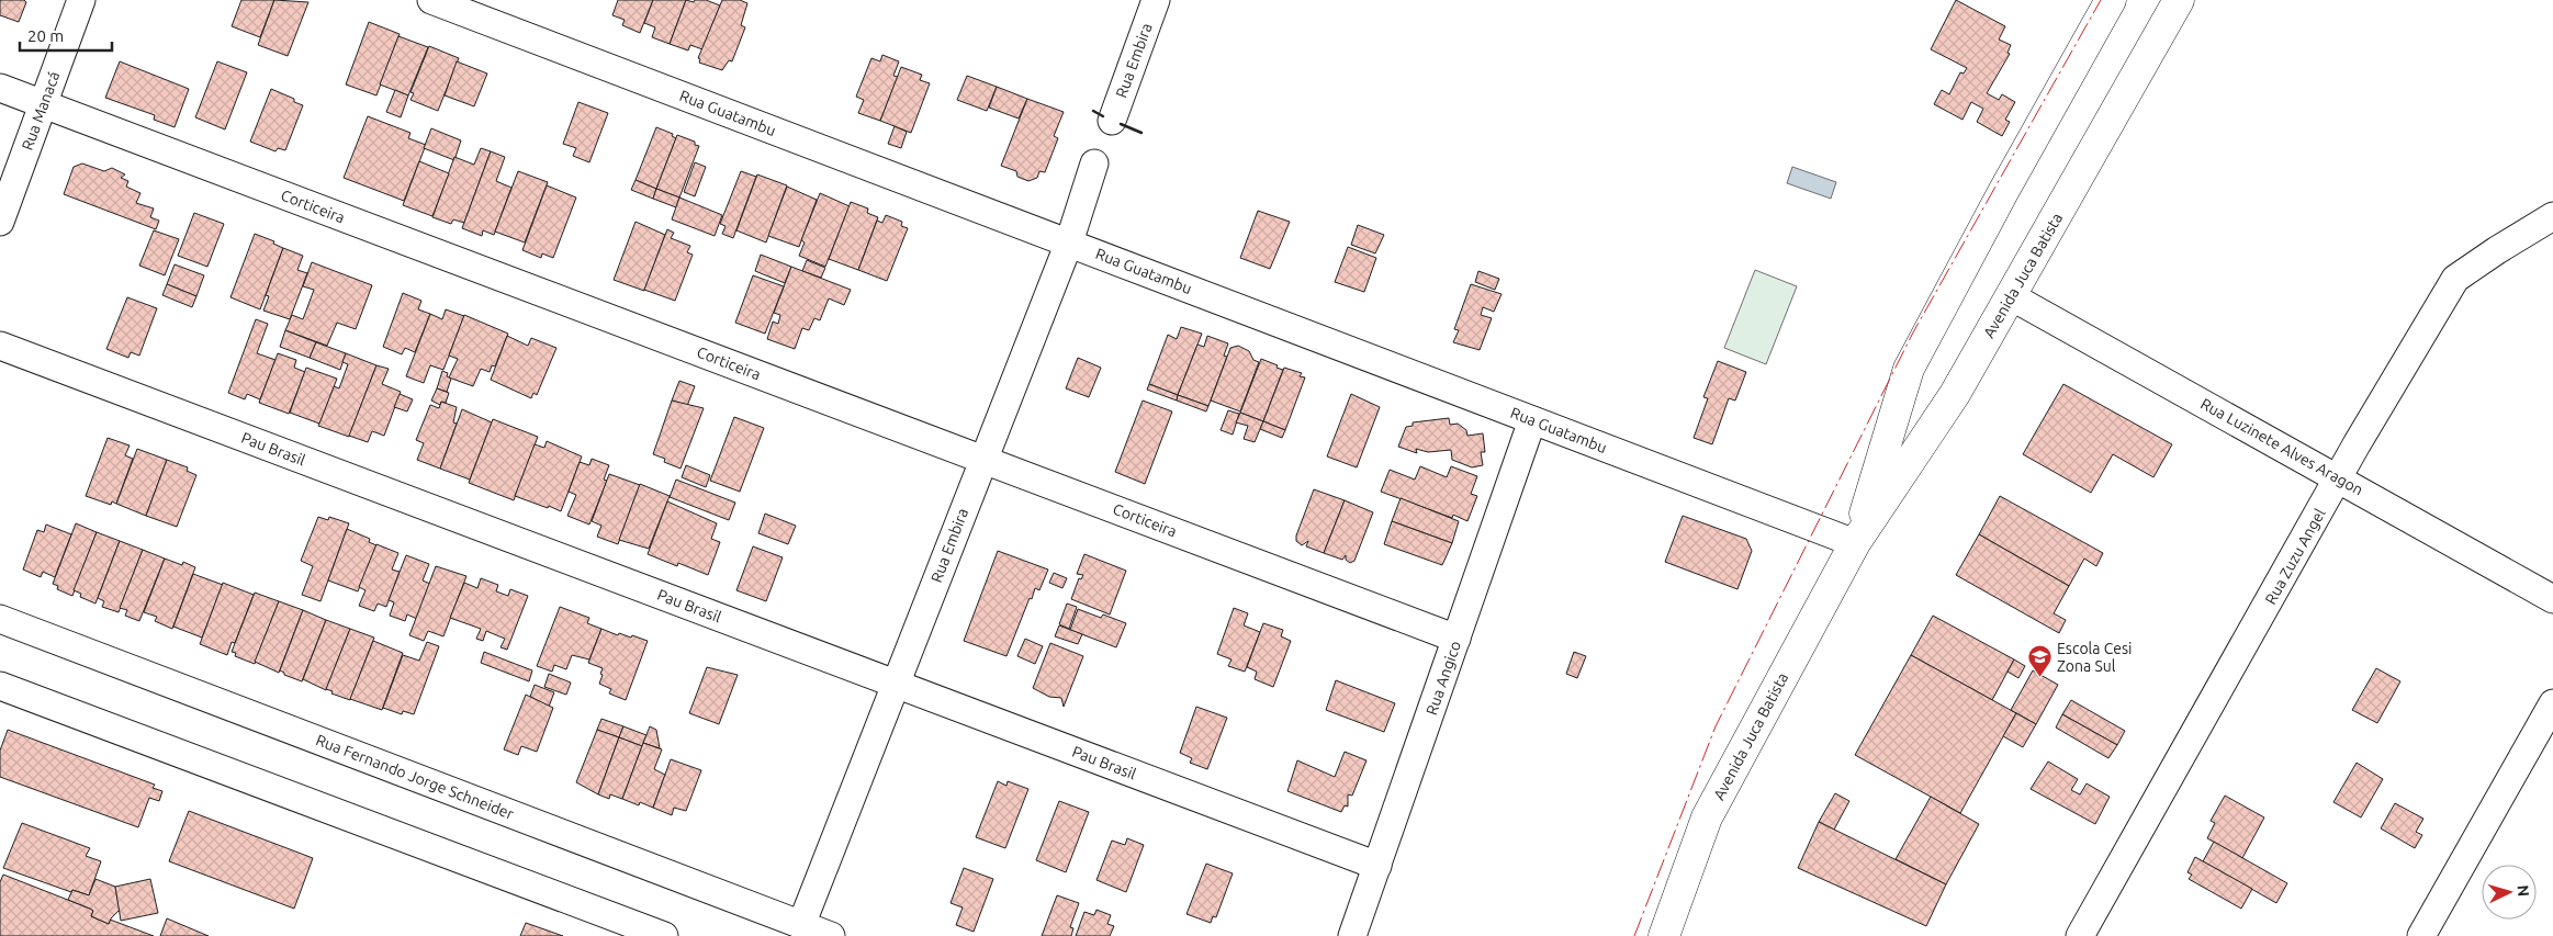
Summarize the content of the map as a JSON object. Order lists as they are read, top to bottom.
{
  "streets": {
    "main road": ["Avenida Juca Batista"],
    "street": [
      "Rua Embira",
      "Rua Manacá",
      "Rua Guatambu",
      "Corticeira",
      "Rua Luzinete Alves Aragon",
      "Pau Brasil",
      "Rua Zuzu Angel",
      "Rua Angico",
      "Rua Fernando Jorge Schneider"
    ]
  },
  "crossings": [
    ["Rua Embira", "Rua Guatambu"],
    ["Rua Embira", "Corticeira"],
    ["Rua Embira", "Pau Brasil"],
    ["Rua Embira", "Rua Fernando Jorge Schneider"],
    ["Rua Manacá", "Corticeira"],
    ["Rua Guatambu", "Avenida Juca Batista"],
    ["Rua Guatambu", "Rua Angico"],
    ["Corticeira", "Rua Angico"],
    ["Avenida Juca Batista", "Rua Luzinete Alves Aragon"],
    ["Rua Luzinete Alves Aragon", "Rua Zuzu Angel"],
    ["Pau Brasil", "Rua Angico"]
  ],
  "places": {
    "school or university": ["Escola Cesi Zona Sul"]
  },
  "scale_bar": "20 m",
  "north": "right"
}
